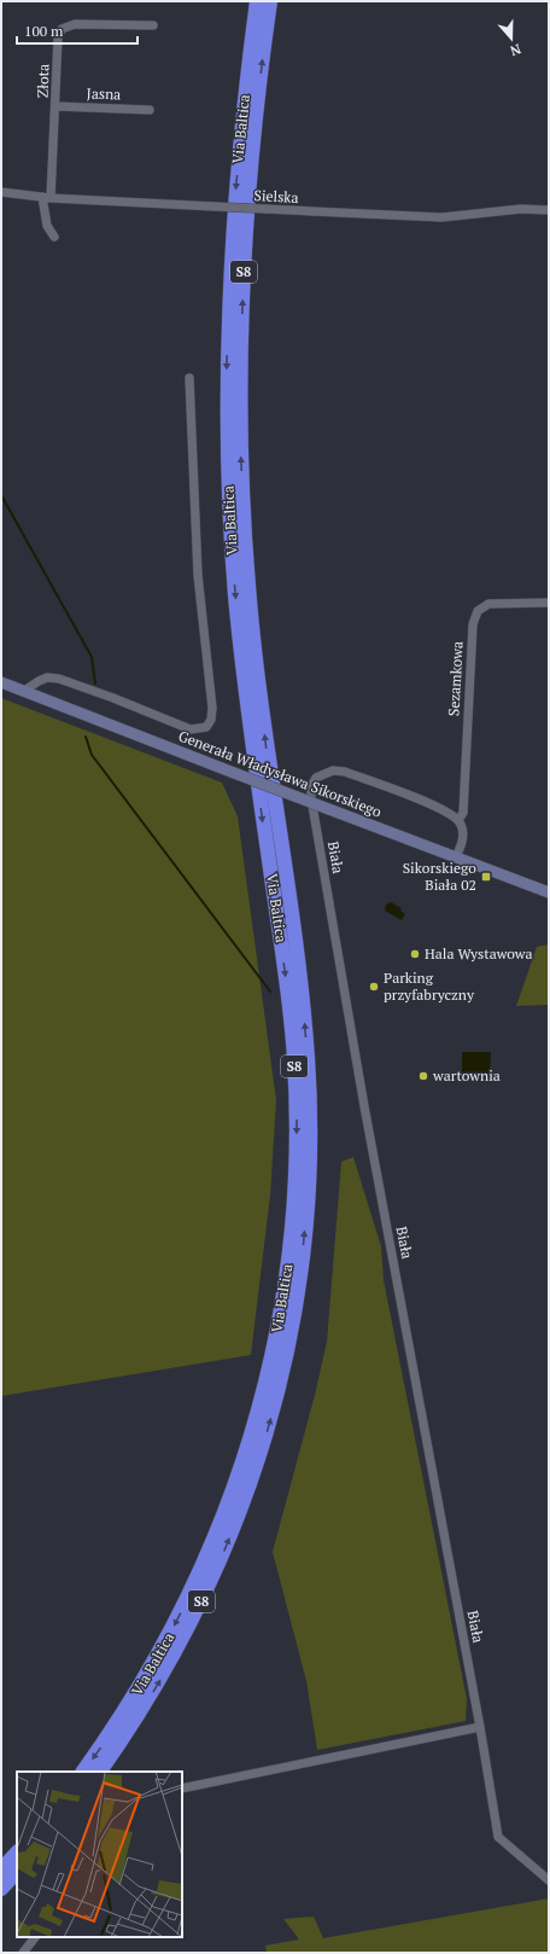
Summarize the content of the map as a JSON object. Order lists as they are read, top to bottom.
{
  "streets": {
    "highway": ["Via Baltica", "S8"],
    "street": [
      "Złota",
      "Jasna",
      "Sielska",
      "Sezamkowa",
      "Generała Władysława Sikorskiego",
      "Biała"
    ]
  },
  "crossings": [
    ["Złota", "Jasna"],
    ["Złota", "Sielska"],
    ["Sezamkowa", "Biała"]
  ],
  "places": {
    "transit": ["Sikorskiego Biała 02"],
    "other": ["Hala Wystawowa", "Parking przyfabryczny", "wartownia"]
  },
  "scale_bar": "100 m",
  "north": "bottom"
}
